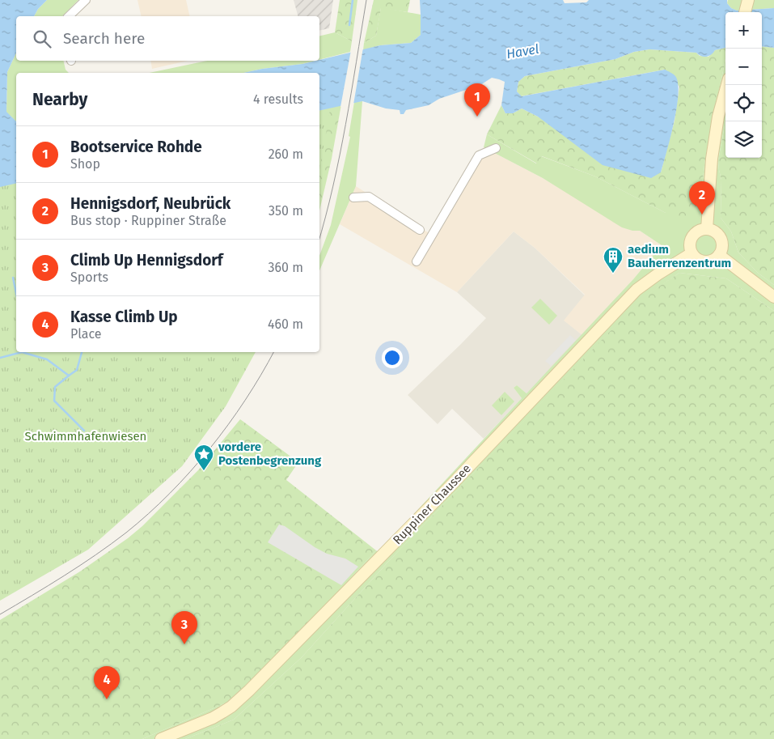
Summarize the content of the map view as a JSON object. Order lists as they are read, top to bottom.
{
  "streets": {
    "main road": ["Ruppiner Chaussee"]
  },
  "water": ["Havel"],
  "parks": ["Schwimmhafenwiesen"],
  "places": {
    "building": ["aedium Bauherrenzentrum"],
    "place": ["vordere Postenbegrenzung"]
  },
  "page": {
    "map_buttons": ["+", "−"],
    "search": "Search here",
    "heading": ["Nearby", "4 results"],
    "pins": [
      "1",
      "2",
      "3",
      "4"
    ],
    "list": [
      {
        "mark": "1",
        "name": "Bootservice Rohde",
        "note": "Shop",
        "value": "260 m"
      },
      {
        "mark": "2",
        "name": "Hennigsdorf, Neubrück",
        "note": "Bus stop · Ruppiner Straße",
        "value": "350 m"
      },
      {
        "mark": "3",
        "name": "Climb Up Hennigsdorf",
        "note": "Sports",
        "value": "360 m"
      },
      {
        "mark": "4",
        "name": "Kasse Climb Up",
        "note": "Place",
        "value": "460 m"
      }
    ]
  }
}
